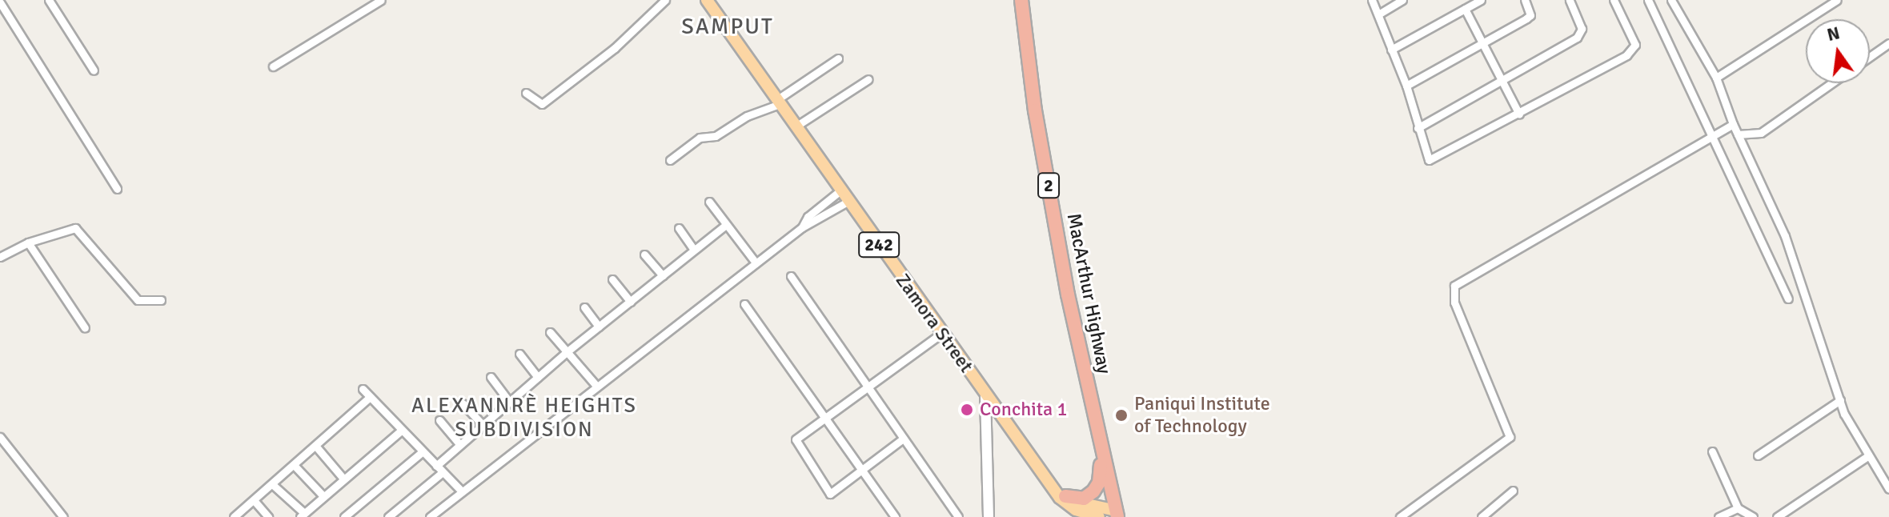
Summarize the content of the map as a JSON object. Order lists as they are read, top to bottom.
{
  "streets": {
    "highway": ["2", "MacArthur Highway"],
    "main road": ["242", "Zamora Street"]
  },
  "crossings": [
    ["MacArthur Highway", "Zamora Street"]
  ],
  "districts": ["SAMPUT", "ALEXANNRÈ HEIGHTS SUBDIVISION"],
  "places": ["Conchita 1", "Paniqui Institute of Technology"],
  "north": "top"
}
